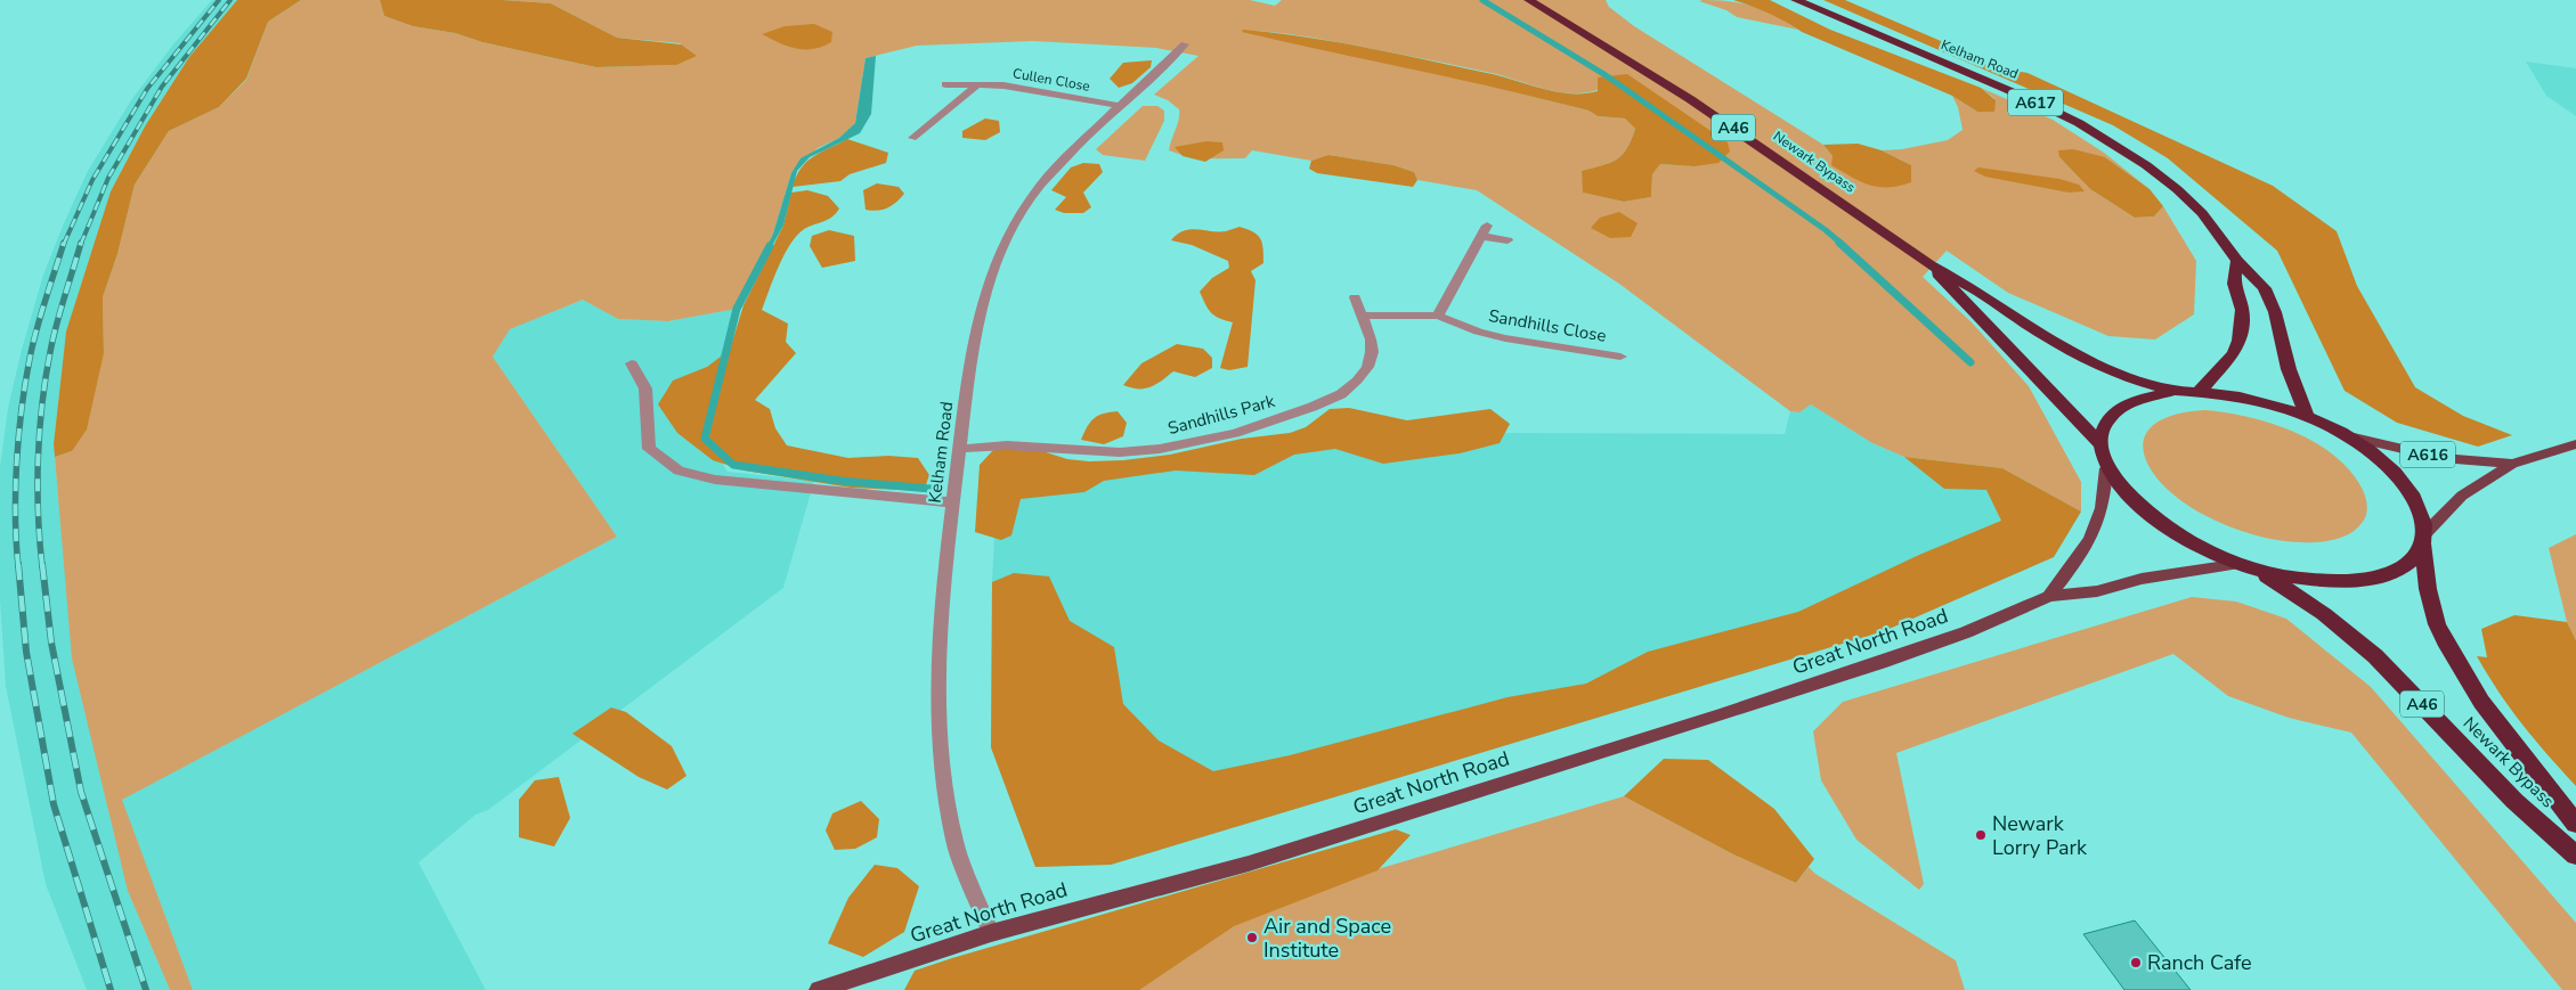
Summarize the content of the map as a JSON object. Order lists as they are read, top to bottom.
{
  "streets": {
    "highway": [
      "Kelham Road",
      "A617",
      "A46",
      "Newark Bypass"
    ],
    "main road": ["A616", "Great North Road"],
    "street": ["Cullen Close", "Sandhills Close", "Sandhills Park"]
  },
  "crossings": [
    ["Kelham Road", "Cullen Close"],
    ["Kelham Road", "Newark Bypass"],
    ["Kelham Road", "Sandhills Park"],
    ["Kelham Road", "Great North Road"],
    ["Newark Bypass", "A616"],
    ["Newark Bypass", "Great North Road"],
    ["Sandhills Close", "Sandhills Park"]
  ],
  "places": ["Newark Lorry Park", "Air and Space Institute", "Ranch Cafe"]
}
